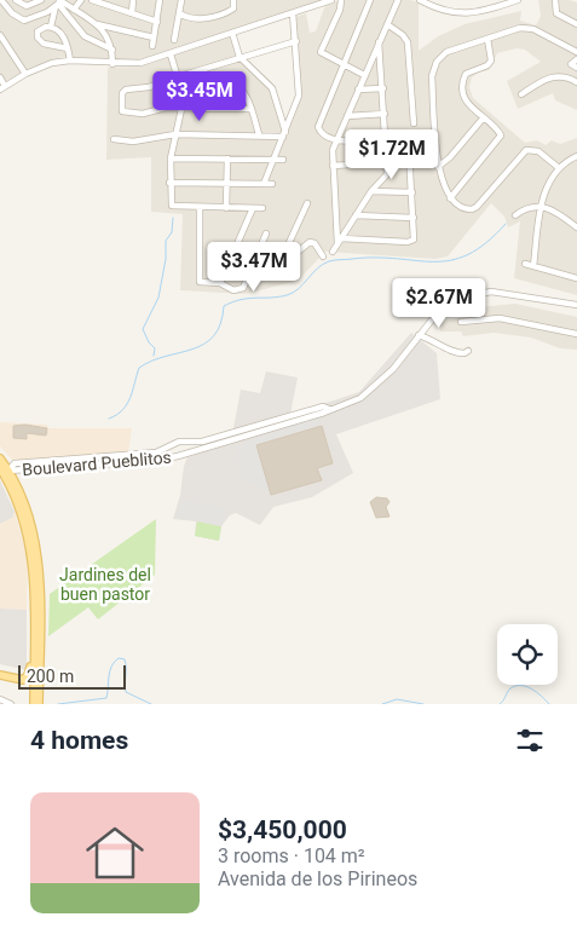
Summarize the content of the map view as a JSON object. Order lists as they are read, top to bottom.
{
  "streets": {
    "street": ["Boulevard Pueblitos"]
  },
  "parks": ["Jardines del buen pastor"],
  "scale_bar": "200 m",
  "page": {
    "price": [
      "$3.45M",
      "$1.72M",
      "$3.47M",
      "$2.67M"
    ],
    "scale": "200 m",
    "heading": "4 homes",
    "list": [
      {
        "name": "$3,450,000",
        "note": "3 rooms · 104 m² · Avenida de los Pirineos"
      }
    ]
  }
}
